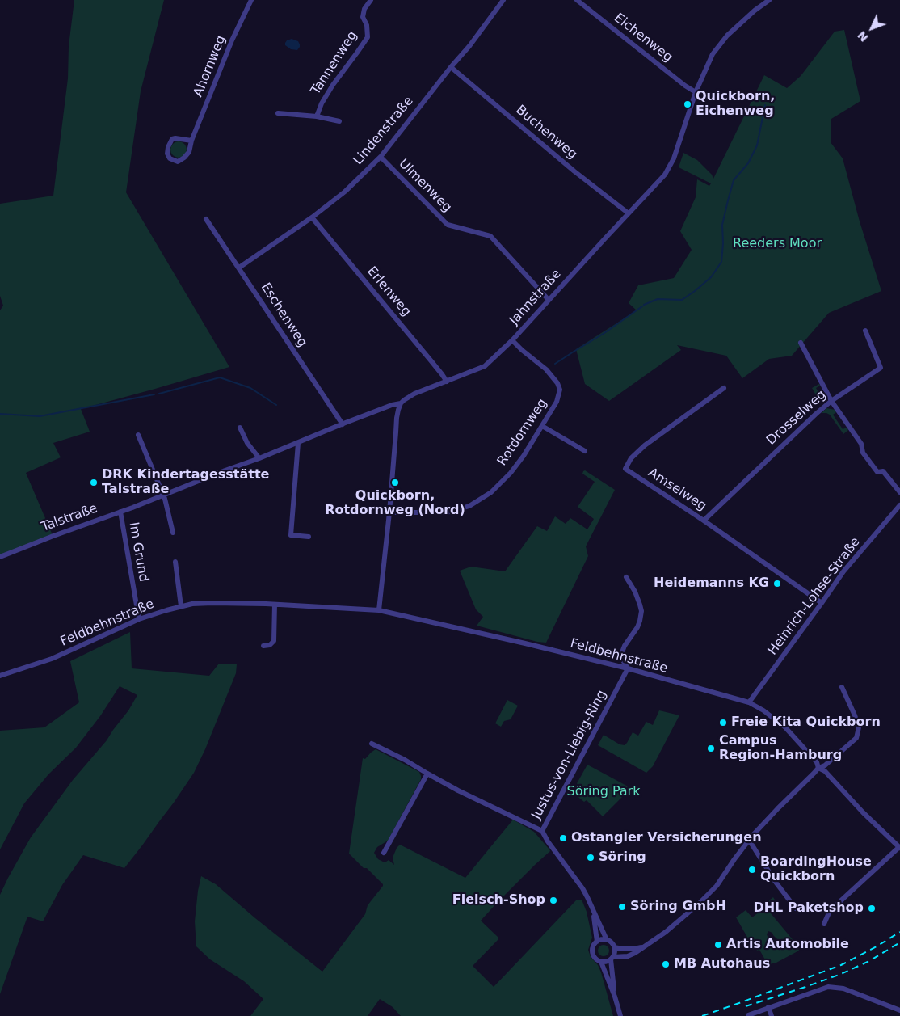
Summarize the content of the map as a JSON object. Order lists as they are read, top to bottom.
{
  "streets": {
    "street": [
      "Eichenweg",
      "Tannenweg",
      "Ahornweg",
      "Lindenstraße",
      "Buchenweg",
      "Ulmenweg",
      "Erlenweg",
      "Jahnstraße",
      "Eschenweg",
      "Drosselweg",
      "Rotdornweg",
      "Amselweg",
      "Talstraße",
      "Im Grund",
      "Heinrich-Lohse-Straße",
      "Feldbehnstraße",
      "Justus-von-Liebig-Ring"
    ]
  },
  "crossings": [
    ["Eichenweg", "Jahnstraße"],
    ["Lindenstraße", "Buchenweg"],
    ["Lindenstraße", "Ulmenweg"],
    ["Lindenstraße", "Erlenweg"],
    ["Lindenstraße", "Eschenweg"],
    ["Buchenweg", "Jahnstraße"],
    ["Ulmenweg", "Jahnstraße"],
    ["Erlenweg", "Jahnstraße"],
    ["Jahnstraße", "Rotdornweg"],
    ["Jahnstraße", "Talstraße"],
    ["Eschenweg", "Talstraße"],
    ["Drosselweg", "Amselweg"],
    ["Amselweg", "Heinrich-Lohse-Straße"],
    ["Talstraße", "Im Grund"],
    ["Im Grund", "Feldbehnstraße"],
    ["Heinrich-Lohse-Straße", "Feldbehnstraße"],
    ["Feldbehnstraße", "Justus-von-Liebig-Ring"]
  ],
  "parks": ["Reeders Moor", "Söring Park"],
  "places": [
    "Quickborn, Eichenweg",
    "DRK Kindertagesstätte Talstraße",
    "Quickborn, Rotdornweg (Nord)",
    "Heidemanns KG",
    "Freie Kita Quickborn",
    "Campus Region-Hamburg",
    "Ostangler Versicherungen",
    "Söring",
    "BoardingHouse Quickborn",
    "Fleisch-Shop",
    "Söring GmbH",
    "DHL Paketshop",
    "Artis Automobile",
    "MB Autohaus"
  ],
  "north": "bottom left"
}
